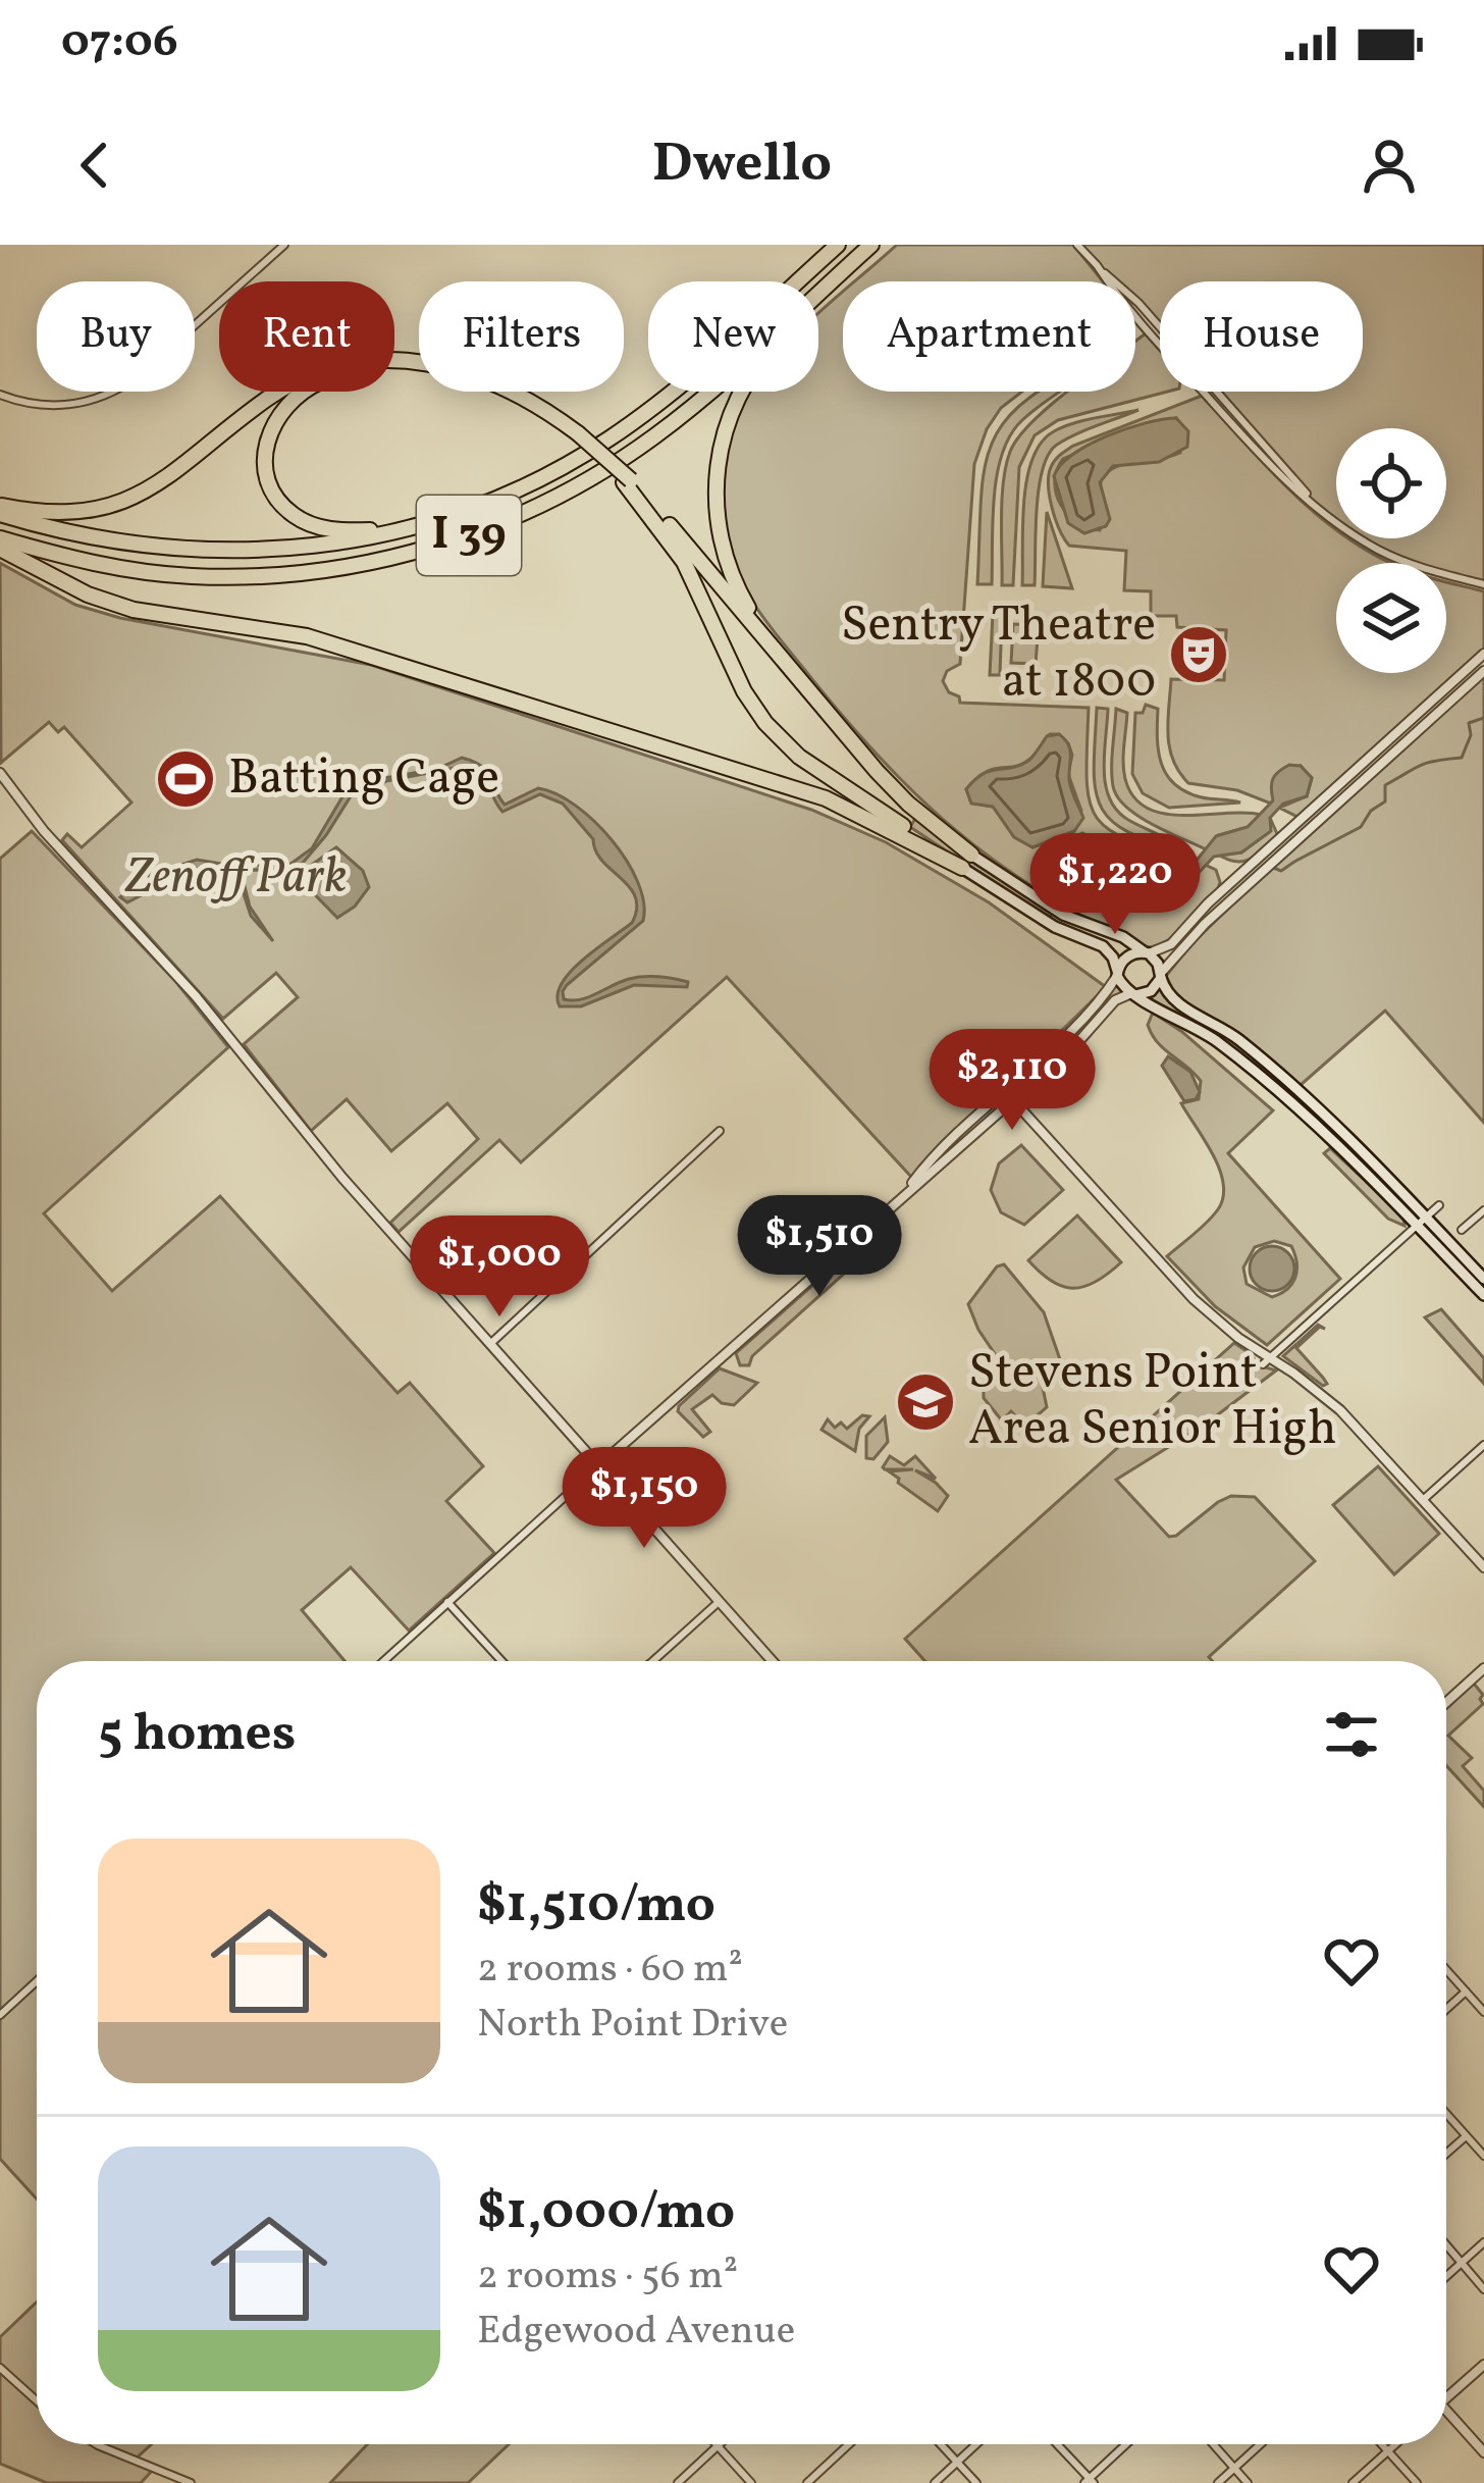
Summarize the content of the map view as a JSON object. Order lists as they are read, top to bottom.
{
  "streets": {
    "highway": ["I 39"]
  },
  "parks": ["Zenoff Park"],
  "places": {
    "theatre": ["Sentry Theatre at 1800"],
    "sports": ["Batting Cage"],
    "school or university": ["Stevens Point Area Senior High"]
  },
  "page": {
    "status": "07:06",
    "header": "Dwello",
    "chip": [
      "Buy",
      "Rent",
      "Filters",
      "New",
      "Apartment",
      "House"
    ],
    "price": [
      "$1,220",
      "$2,110",
      "$1,510",
      "$1,000",
      "$1,150"
    ],
    "heading": "5 homes",
    "list": [
      {
        "name": "$1,510/mo",
        "note": "2 rooms · 60 m² · North Point Drive"
      },
      {
        "name": "$1,000/mo",
        "note": "2 rooms · 56 m² · Edgewood Avenue"
      }
    ]
  }
}
